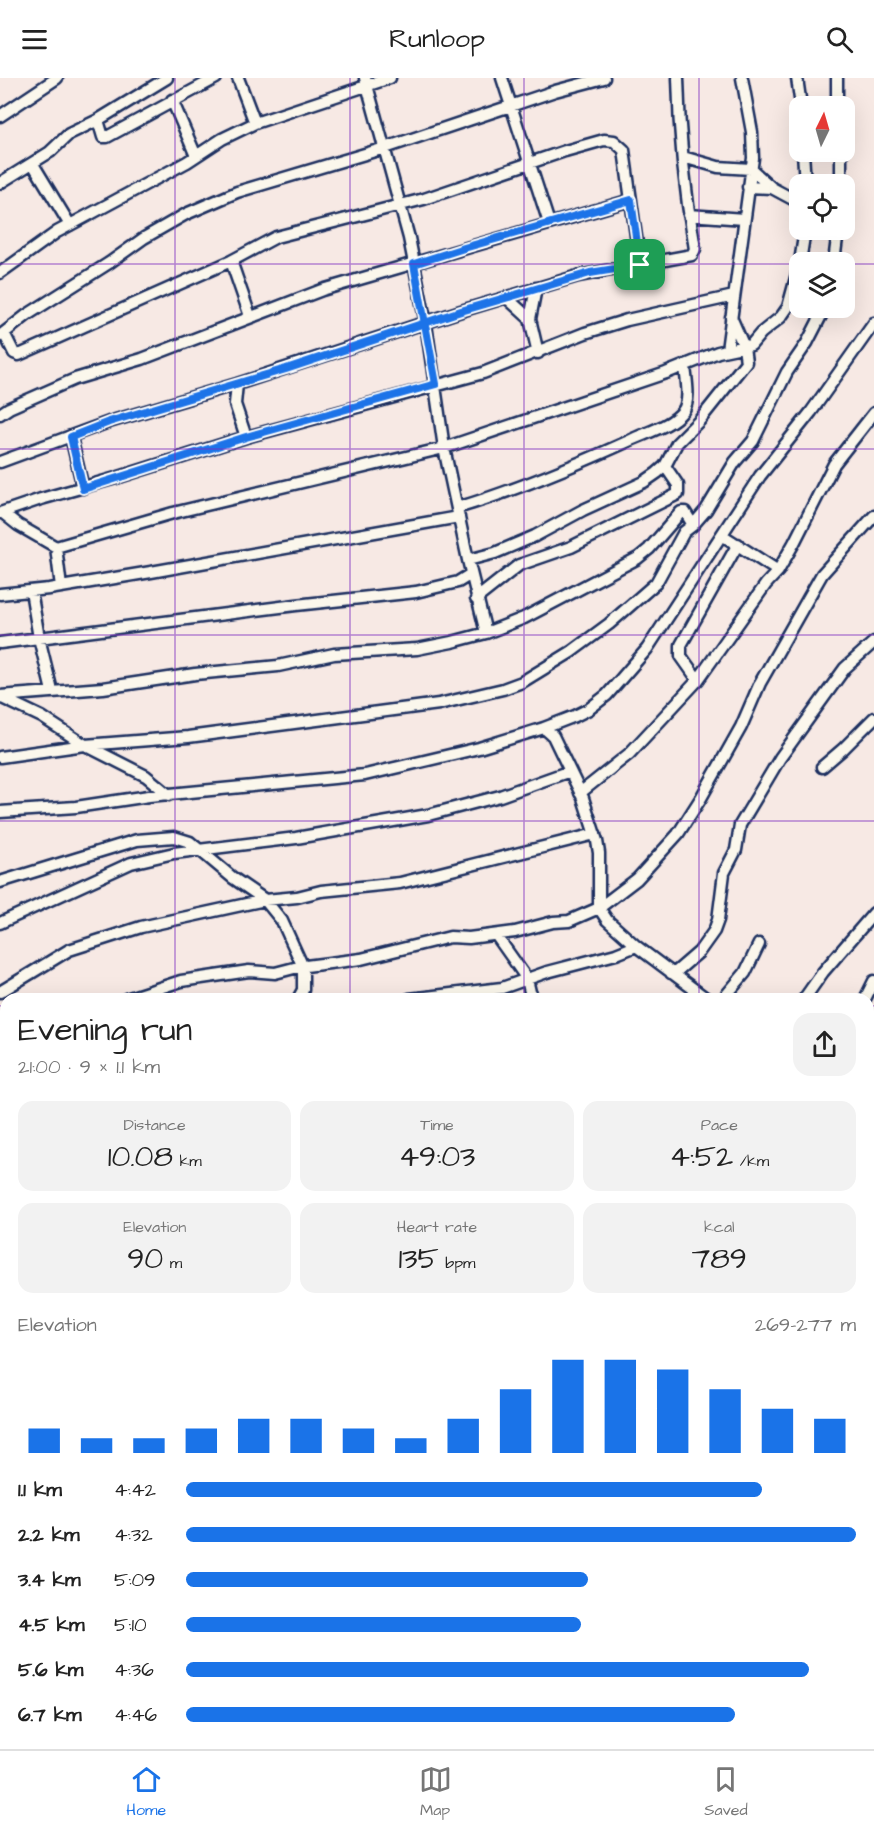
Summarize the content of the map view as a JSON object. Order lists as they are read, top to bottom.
{
  "north": "top",
  "page": {
    "header": "Runloop",
    "heading": ["Evening run", "21:00 · 9 × 1.1 km"],
    "stats": [
      ["Distance", "10.08 km"],
      ["Time", "49:03"],
      ["Pace", "4:52 /km"],
      ["Elevation", "90 m"],
      ["Heart rate", "135 bpm"],
      ["kcal", "789"]
    ],
    "chart": ["Elevation", "269–277 m"],
    "list": [
      {
        "name": "1.1 km",
        "note": "4:42"
      },
      {
        "name": "2.2 km",
        "note": "4:32"
      },
      {
        "name": "3.4 km",
        "note": "5:09"
      },
      {
        "name": "4.5 km",
        "note": "5:10"
      },
      {
        "name": "5.6 km",
        "note": "4:36"
      },
      {
        "name": "6.7 km",
        "note": "4:46"
      }
    ],
    "tabs": ["Home", "Map", "Saved"]
  }
}
